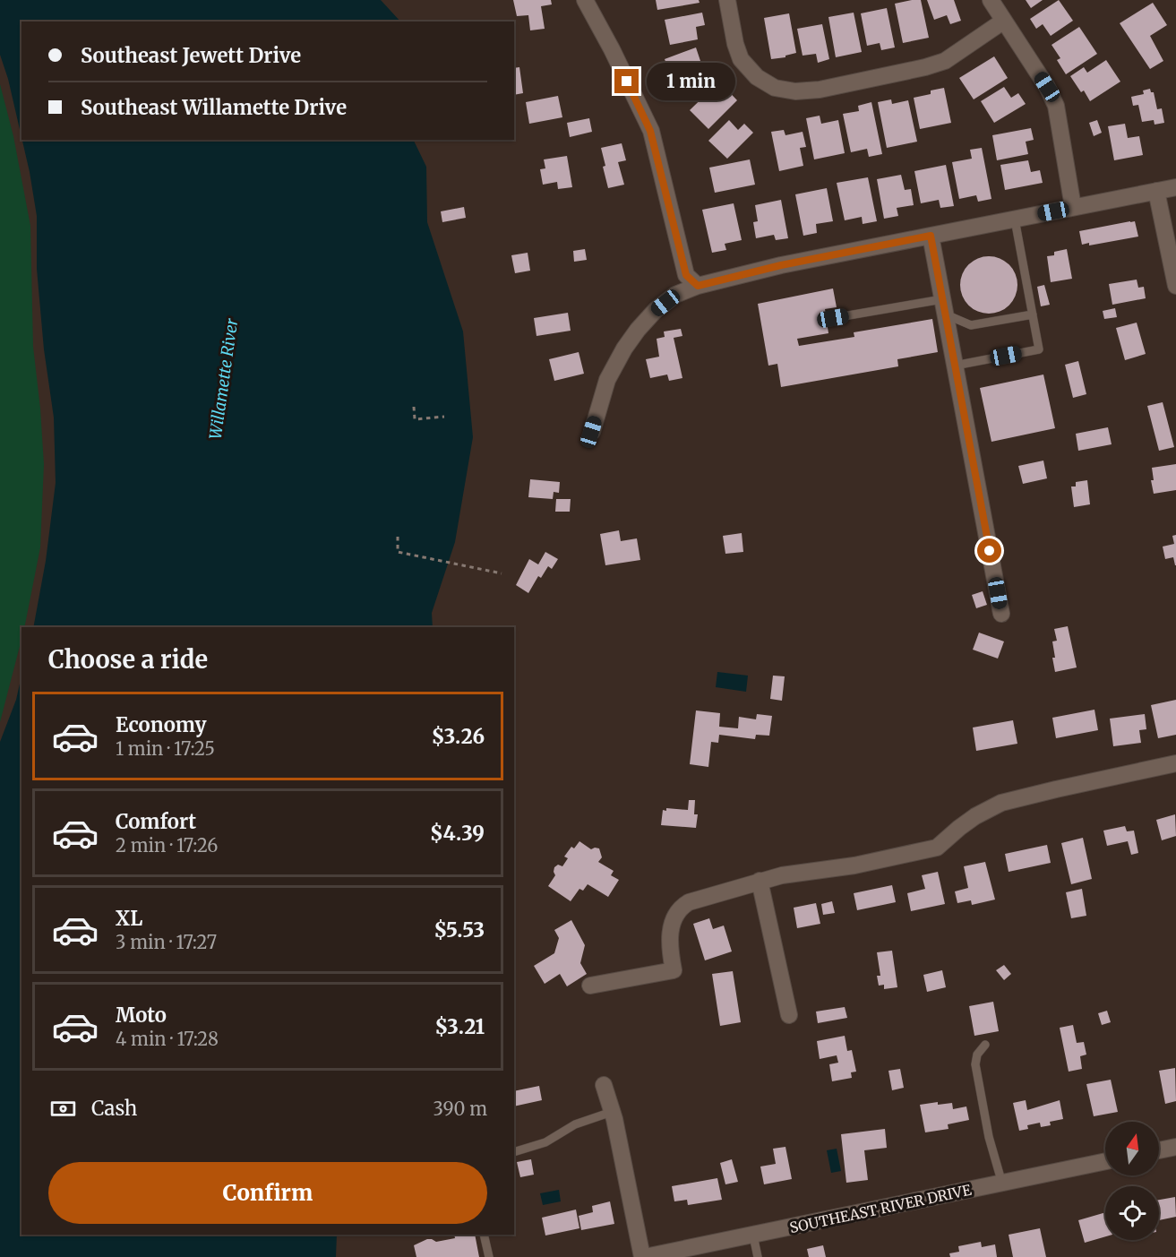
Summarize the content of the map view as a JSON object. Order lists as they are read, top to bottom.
{
  "streets": {
    "street": ["SOUTHEAST RIVER DRIVE"]
  },
  "water": ["Willamette River"],
  "north": "top",
  "page": {
    "banner": ["Southeast Jewett Drive", "Southeast Willamette Drive"],
    "bubble": "1 min",
    "heading": "Choose a ride",
    "list": [
      {
        "name": "Economy",
        "note": "1 min · 17:25",
        "value": "$3.26"
      },
      {
        "name": "Comfort",
        "note": "2 min · 17:26",
        "value": "$4.39"
      },
      {
        "name": "XL",
        "note": "3 min · 17:27",
        "value": "$5.53"
      },
      {
        "name": "Moto",
        "note": "4 min · 17:28",
        "value": "$3.21"
      }
    ],
    "pay": ["Cash", "390 m"],
    "buttons": "Confirm"
  }
}
